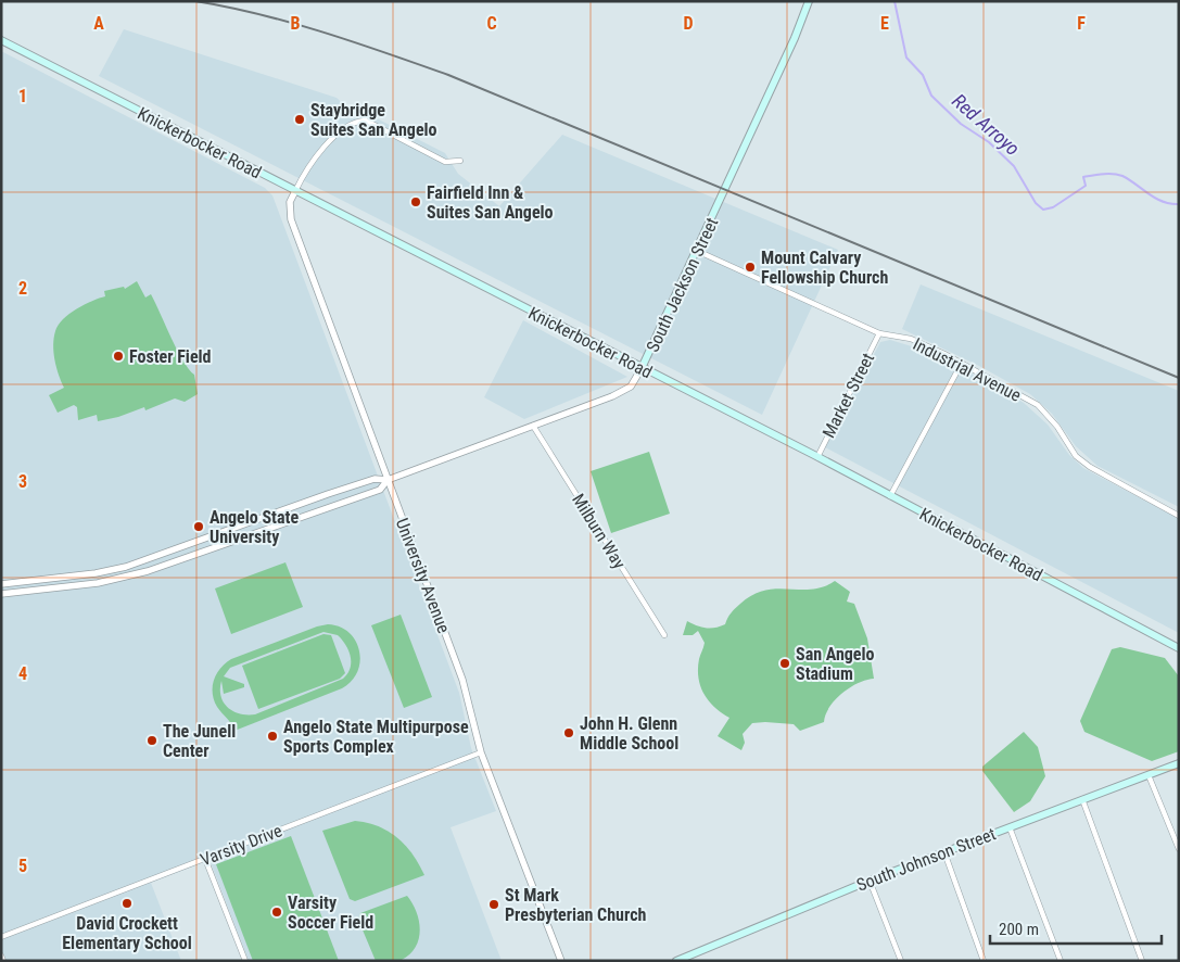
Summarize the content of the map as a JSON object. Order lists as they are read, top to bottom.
{
  "streets": {
    "main road": ["Knickerbocker Road", "South Jackson Street", "South Johnson Street"],
    "street": [
      "Industrial Avenue",
      "Market Street",
      "Milburn Way",
      "University Avenue",
      "Varsity Drive"
    ]
  },
  "crossings": [
    ["Knickerbocker Road", "South Jackson Street"],
    ["Knickerbocker Road", "Market Street"],
    ["Knickerbocker Road", "University Avenue"],
    ["South Jackson Street", "Industrial Avenue"],
    ["South Jackson Street", "Milburn Way"],
    ["South Jackson Street", "University Avenue"],
    ["Industrial Avenue", "Market Street"],
    ["University Avenue", "Varsity Drive"]
  ],
  "water": ["Red Arroyo"],
  "places": [
    "Staybridge Suites San Angelo",
    "Fairfield Inn & Suites San Angelo",
    "Mount Calvary Fellowship Church",
    "Foster Field",
    "Angelo State University",
    "San Angelo Stadium",
    "John H. Glenn Middle School",
    "Angelo State Multipurpose Sports Complex",
    "The Junell Center",
    "David Crockett Elementary School",
    "St Mark Presbyterian Church",
    "Varsity Soccer Field"
  ],
  "scale_bar": "200 m",
  "grid": {
    "columns": [
      "A",
      "B",
      "C",
      "D",
      "E",
      "F"
    ],
    "rows": [
      "1",
      "2",
      "3",
      "4",
      "5"
    ]
  }
}
